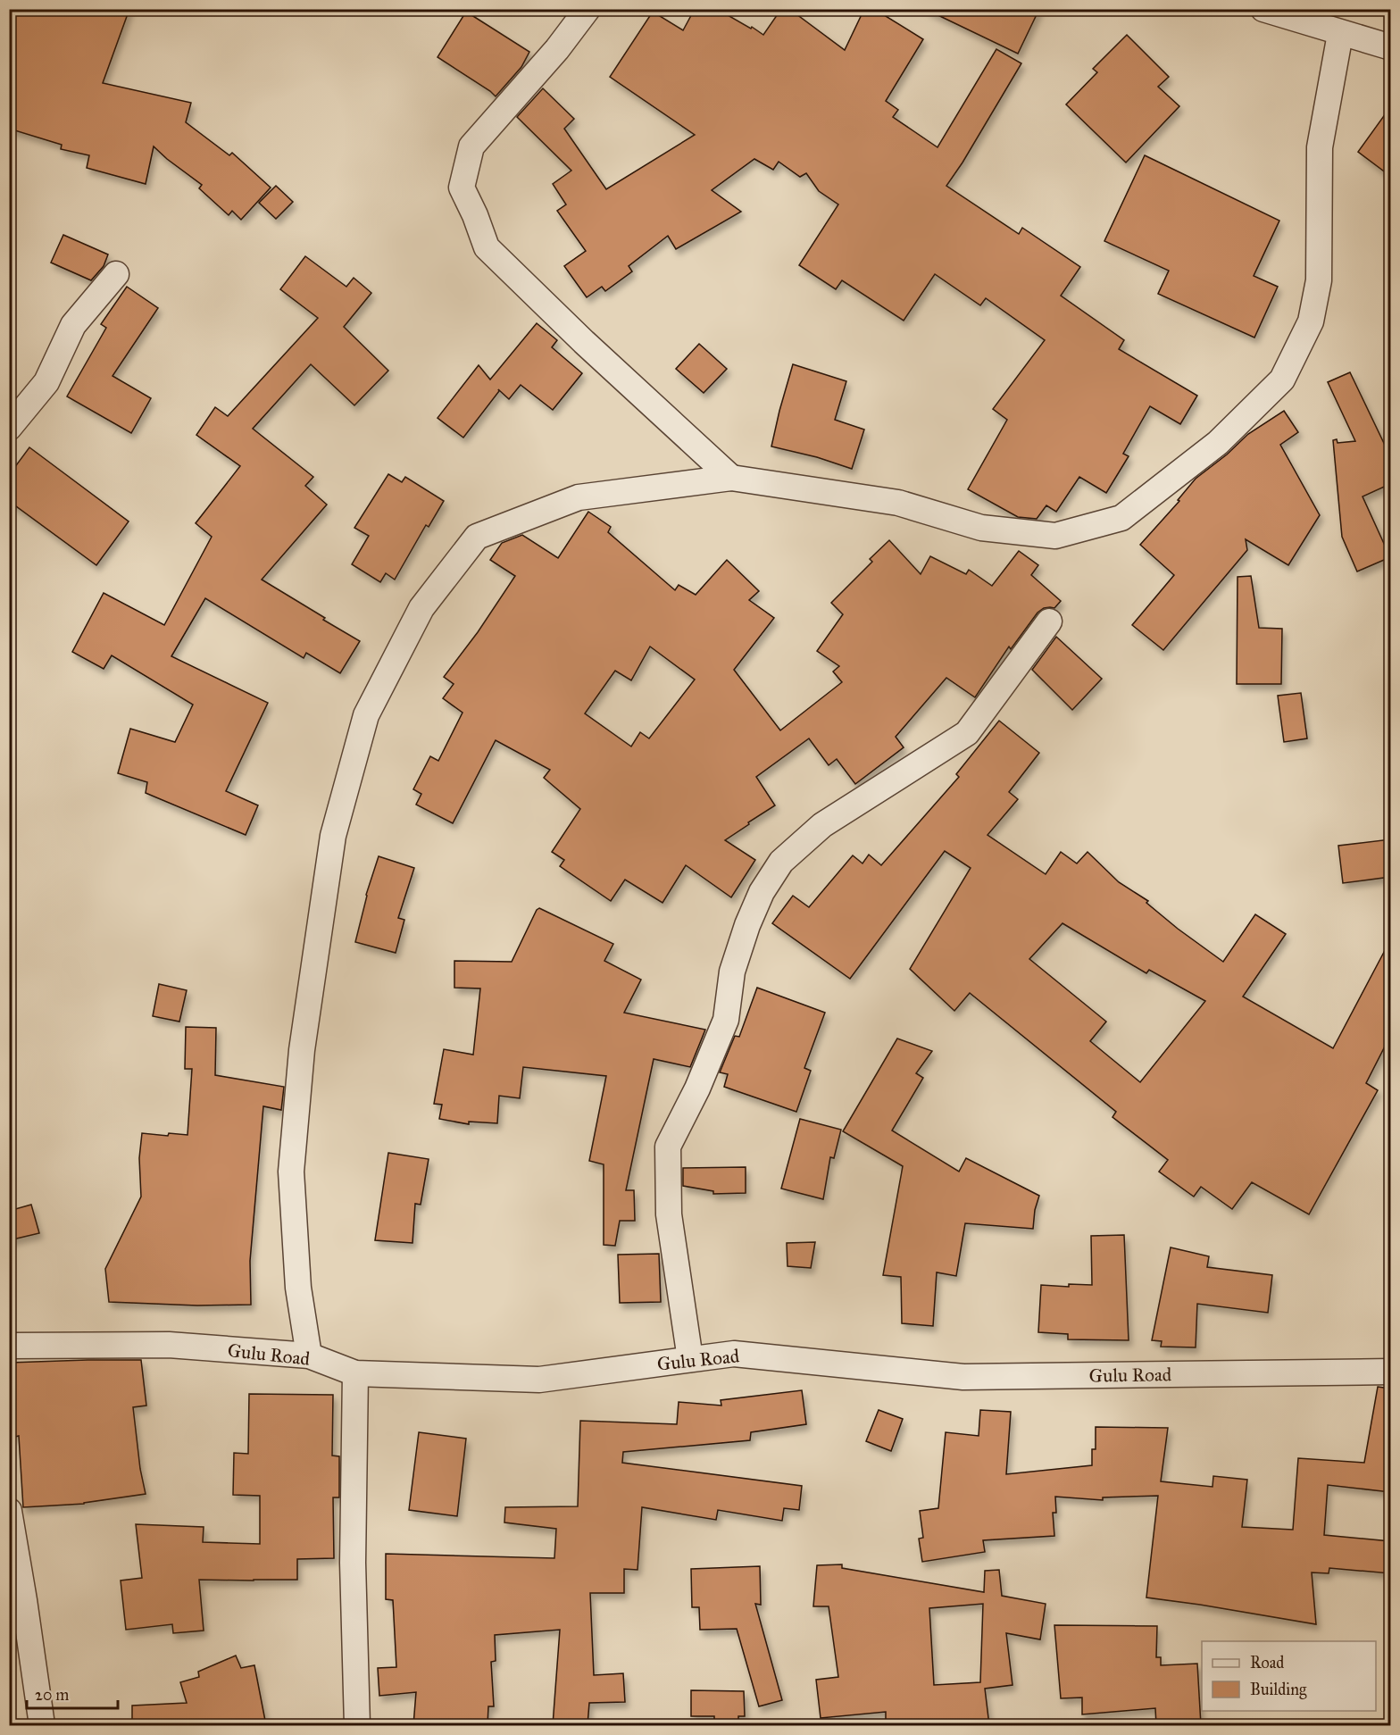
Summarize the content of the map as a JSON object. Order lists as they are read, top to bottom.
{
  "streets": {
    "street": ["Gulu Road"]
  },
  "legend": ["Road", "Building"],
  "scale_bar": "20 m"
}
